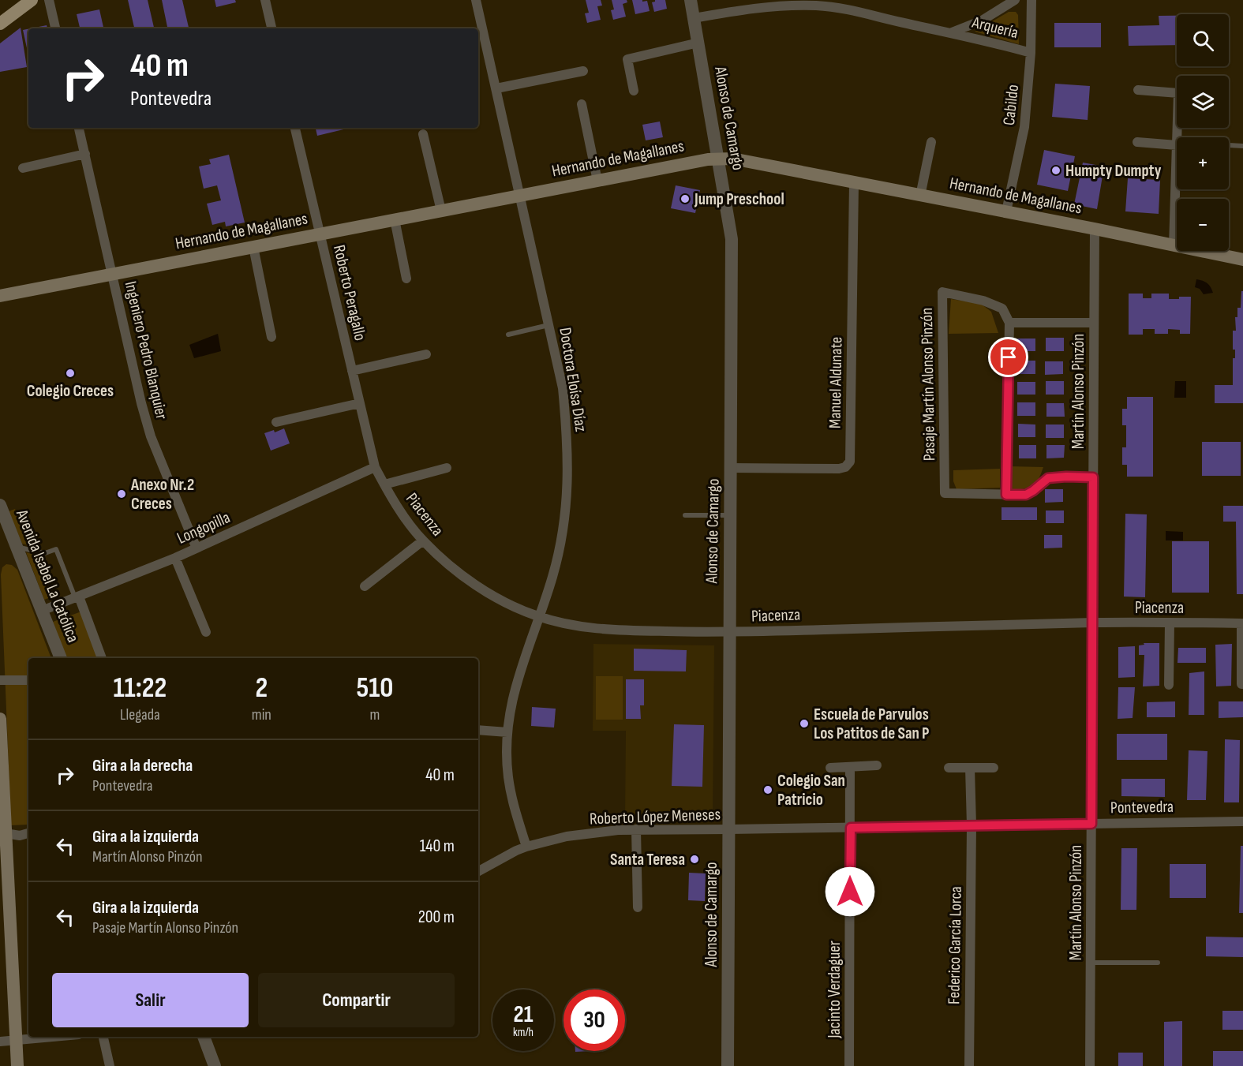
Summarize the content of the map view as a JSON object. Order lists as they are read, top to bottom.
{
  "streets": {
    "main road": ["Hernando de Magallanes"],
    "street": [
      "Arquería",
      "Cabildo",
      "Alonso de Camargo",
      "Roberto Peragallo",
      "Ingeniero Pedro Blanquier",
      "Doctora Eloísa Díaz",
      "Manuel Aldunate",
      "Pasaje Martín Alonso Pinzón",
      "Martín Alonso Pinzón",
      "Piacenza",
      "Longopilla",
      "Avenida Isabel La Católica",
      "Pontevedra",
      "Roberto López Meneses",
      "Federico García Lorca",
      "Jacinto Verdaguer"
    ]
  },
  "crossings": [
    ["Arquería", "Cabildo"],
    ["Arquería", "Alonso de Camargo"],
    ["Cabildo", "Hernando de Magallanes"],
    ["Alonso de Camargo", "Hernando de Magallanes"],
    ["Alonso de Camargo", "Manuel Aldunate"],
    ["Alonso de Camargo", "Piacenza"],
    ["Alonso de Camargo", "Pontevedra"],
    ["Alonso de Camargo", "Roberto López Meneses"],
    ["Hernando de Magallanes", "Roberto Peragallo"],
    ["Hernando de Magallanes", "Ingeniero Pedro Blanquier"],
    ["Hernando de Magallanes", "Doctora Eloísa Díaz"],
    ["Hernando de Magallanes", "Manuel Aldunate"],
    ["Hernando de Magallanes", "Martín Alonso Pinzón"],
    ["Roberto Peragallo", "Piacenza"],
    ["Roberto Peragallo", "Longopilla"],
    ["Ingeniero Pedro Blanquier", "Longopilla"],
    ["Doctora Eloísa Díaz", "Piacenza"],
    ["Doctora Eloísa Díaz", "Roberto López Meneses"],
    ["Pasaje Martín Alonso Pinzón", "Martín Alonso Pinzón"],
    ["Martín Alonso Pinzón", "Piacenza"],
    ["Martín Alonso Pinzón", "Pontevedra"],
    ["Piacenza", "Longopilla"],
    ["Longopilla", "Avenida Isabel La Católica"],
    ["Pontevedra", "Roberto López Meneses"],
    ["Pontevedra", "Federico García Lorca"],
    ["Pontevedra", "Jacinto Verdaguer"]
  ],
  "places": [
    "Humpty Dumpty",
    "Jump Preschool",
    "Colegio Creces",
    "Anexo Nr.2 Creces",
    "Escuela de Parvulos Los Patitos de San P",
    "Colegio San Patricio",
    "Santa Teresa"
  ],
  "page": {
    "map_buttons": ["+", "−"],
    "turn": ["40 m", "Pontevedra"],
    "eta": [
      "11:22",
      "Llegada",
      "2",
      "min",
      "510",
      "m"
    ],
    "list": [
      {
        "name": "Gira a la derecha",
        "note": "Pontevedra",
        "value": "40 m"
      },
      {
        "name": "Gira a la izquierda",
        "note": "Martín Alonso Pinzón",
        "value": "140 m"
      },
      {
        "name": "Gira a la izquierda",
        "note": "Pasaje Martín Alonso Pinzón",
        "value": "200 m"
      }
    ],
    "buttons": ["Salir", "Compartir"],
    "speed": "21 km/h",
    "limit": "30"
  }
}
